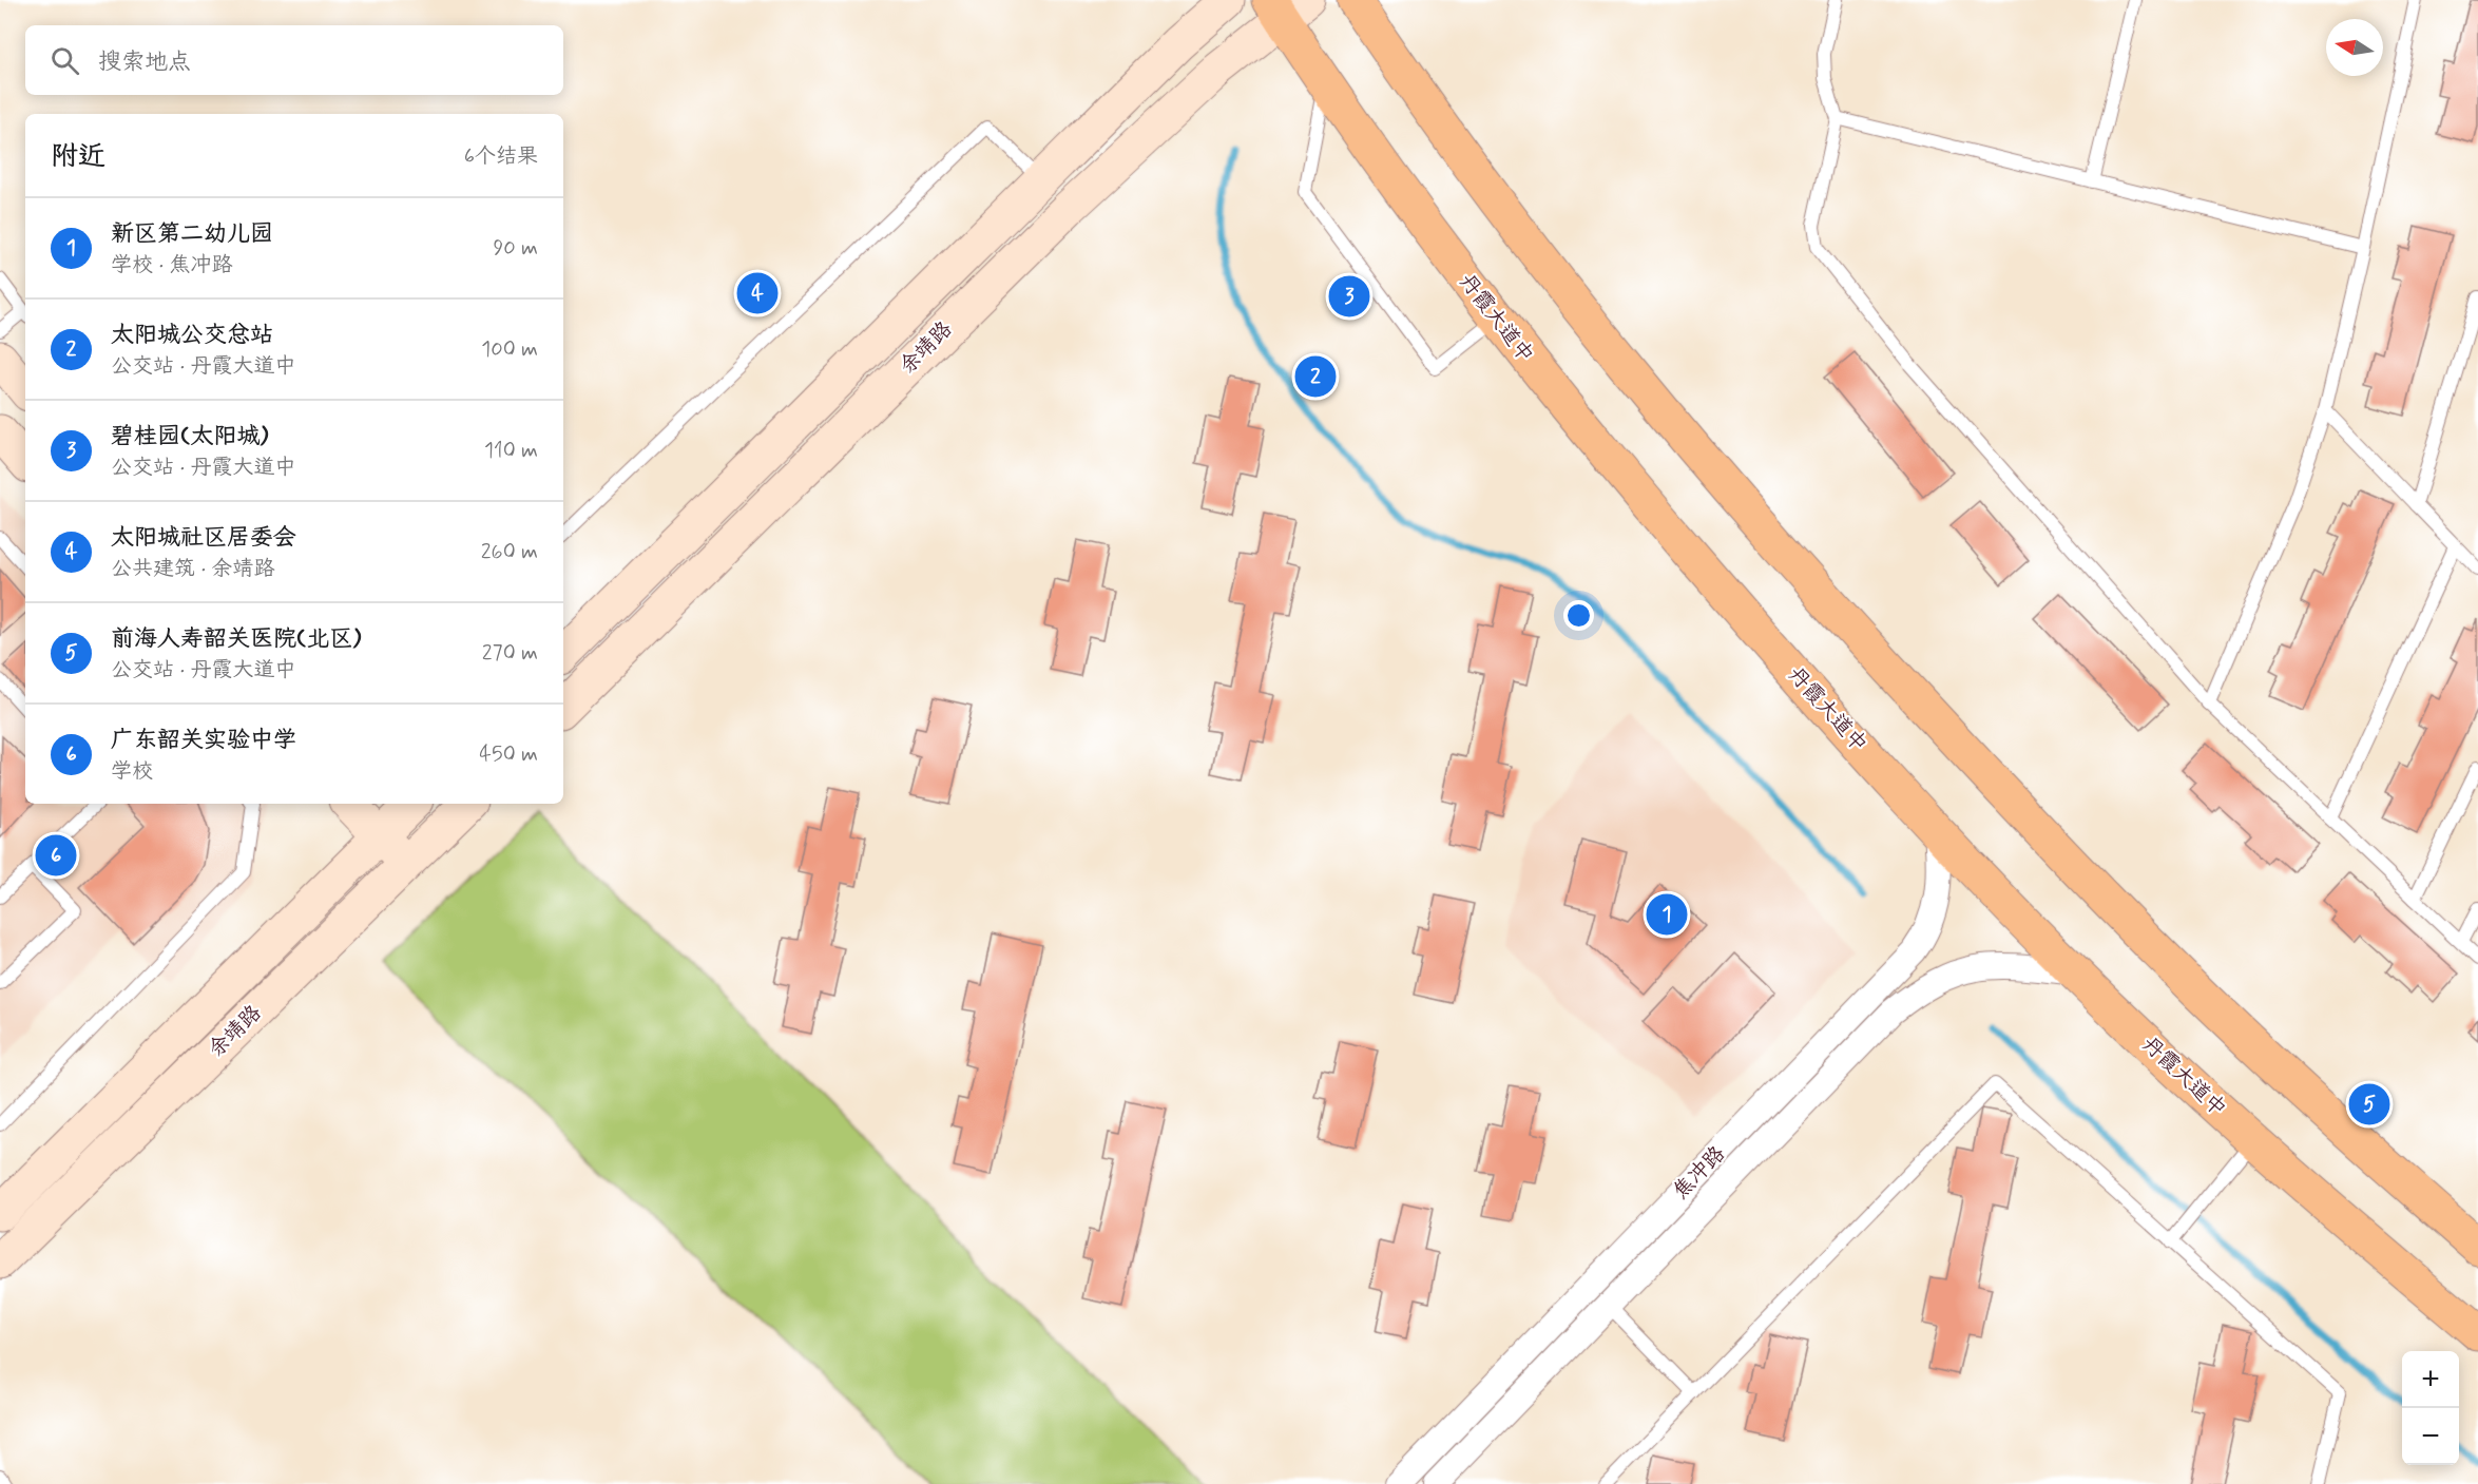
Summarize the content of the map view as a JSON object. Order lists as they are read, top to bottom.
{
  "streets": {
    "main road": ["丹霞大道中", "余靖路"],
    "street": ["焦冲路"]
  },
  "crossings": [
    ["丹霞大道中", "余靖路"],
    ["丹霞大道中", "焦冲路"]
  ],
  "north": "left",
  "page": {
    "search": "搜索地点",
    "heading": ["附近", "6个结果"],
    "list": [
      {
        "mark": "1",
        "name": "新区第二幼儿园",
        "note": "学校 · 焦冲路",
        "value": "90 m"
      },
      {
        "mark": "2",
        "name": "太阳城公交总站",
        "note": "公交站 · 丹霞大道中",
        "value": "100 m"
      },
      {
        "mark": "3",
        "name": "碧桂园(太阳城)",
        "note": "公交站 · 丹霞大道中",
        "value": "110 m"
      },
      {
        "mark": "4",
        "name": "太阳城社区居委会",
        "note": "公共建筑 · 余靖路",
        "value": "260 m"
      },
      {
        "mark": "5",
        "name": "前海人寿韶关医院(北区)",
        "note": "公交站 · 丹霞大道中",
        "value": "270 m"
      },
      {
        "mark": "6",
        "name": "广东韶关实验中学",
        "note": "学校",
        "value": "450 m"
      }
    ],
    "pins": [
      "4",
      "3",
      "2",
      "6",
      "1",
      "5"
    ],
    "map_buttons": ["+", "−"]
  }
}
